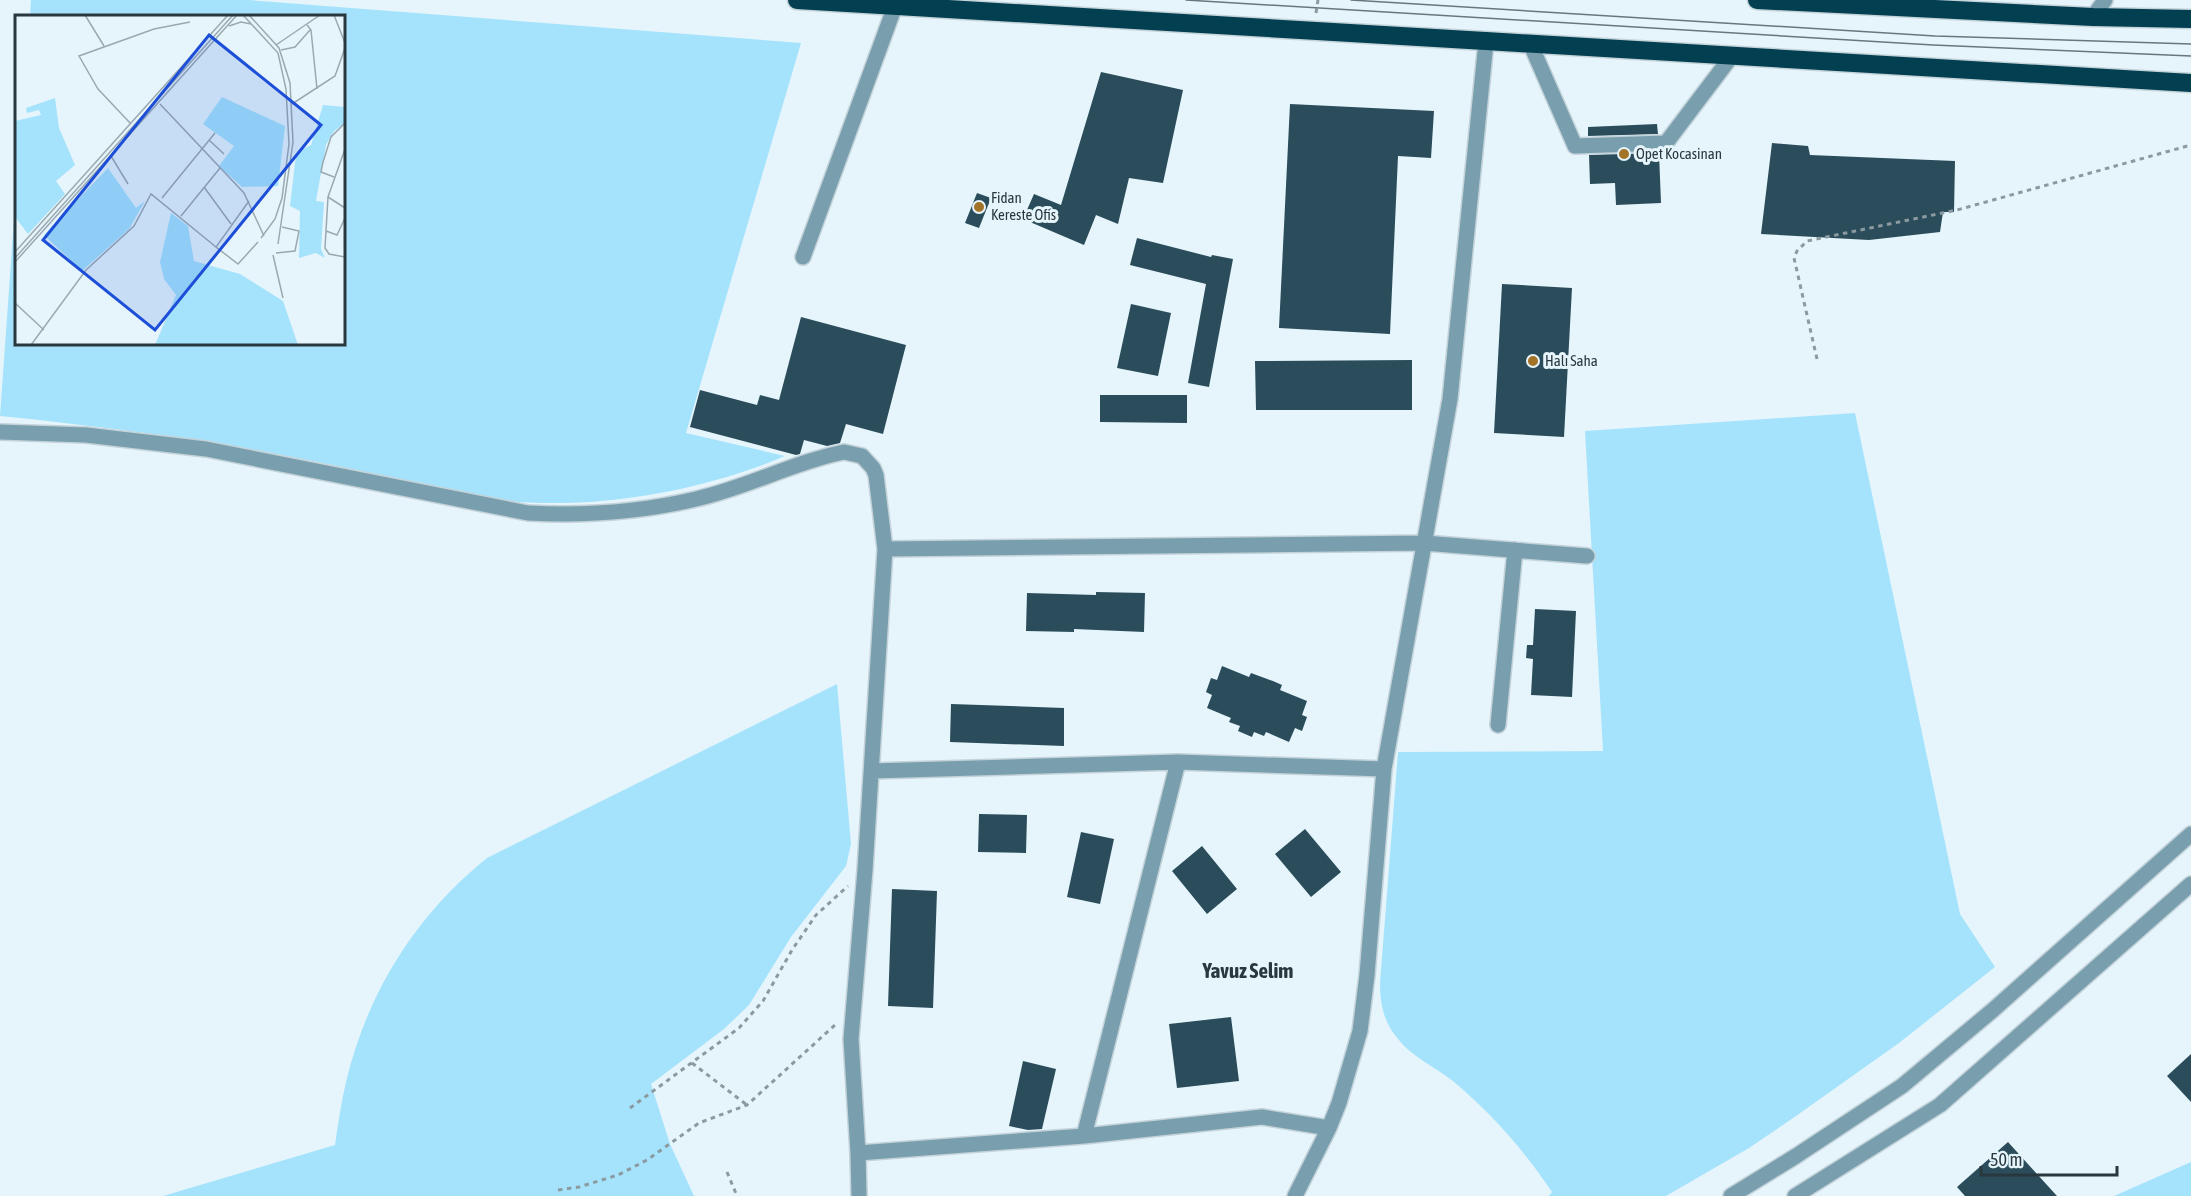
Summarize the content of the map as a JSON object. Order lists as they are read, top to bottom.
{
  "districts": ["Yavuz Selim"],
  "places": ["Opet Kocasinan", "Fidan Kereste Ofis", "Halı Saha"],
  "scale_bar": "50 m"
}
